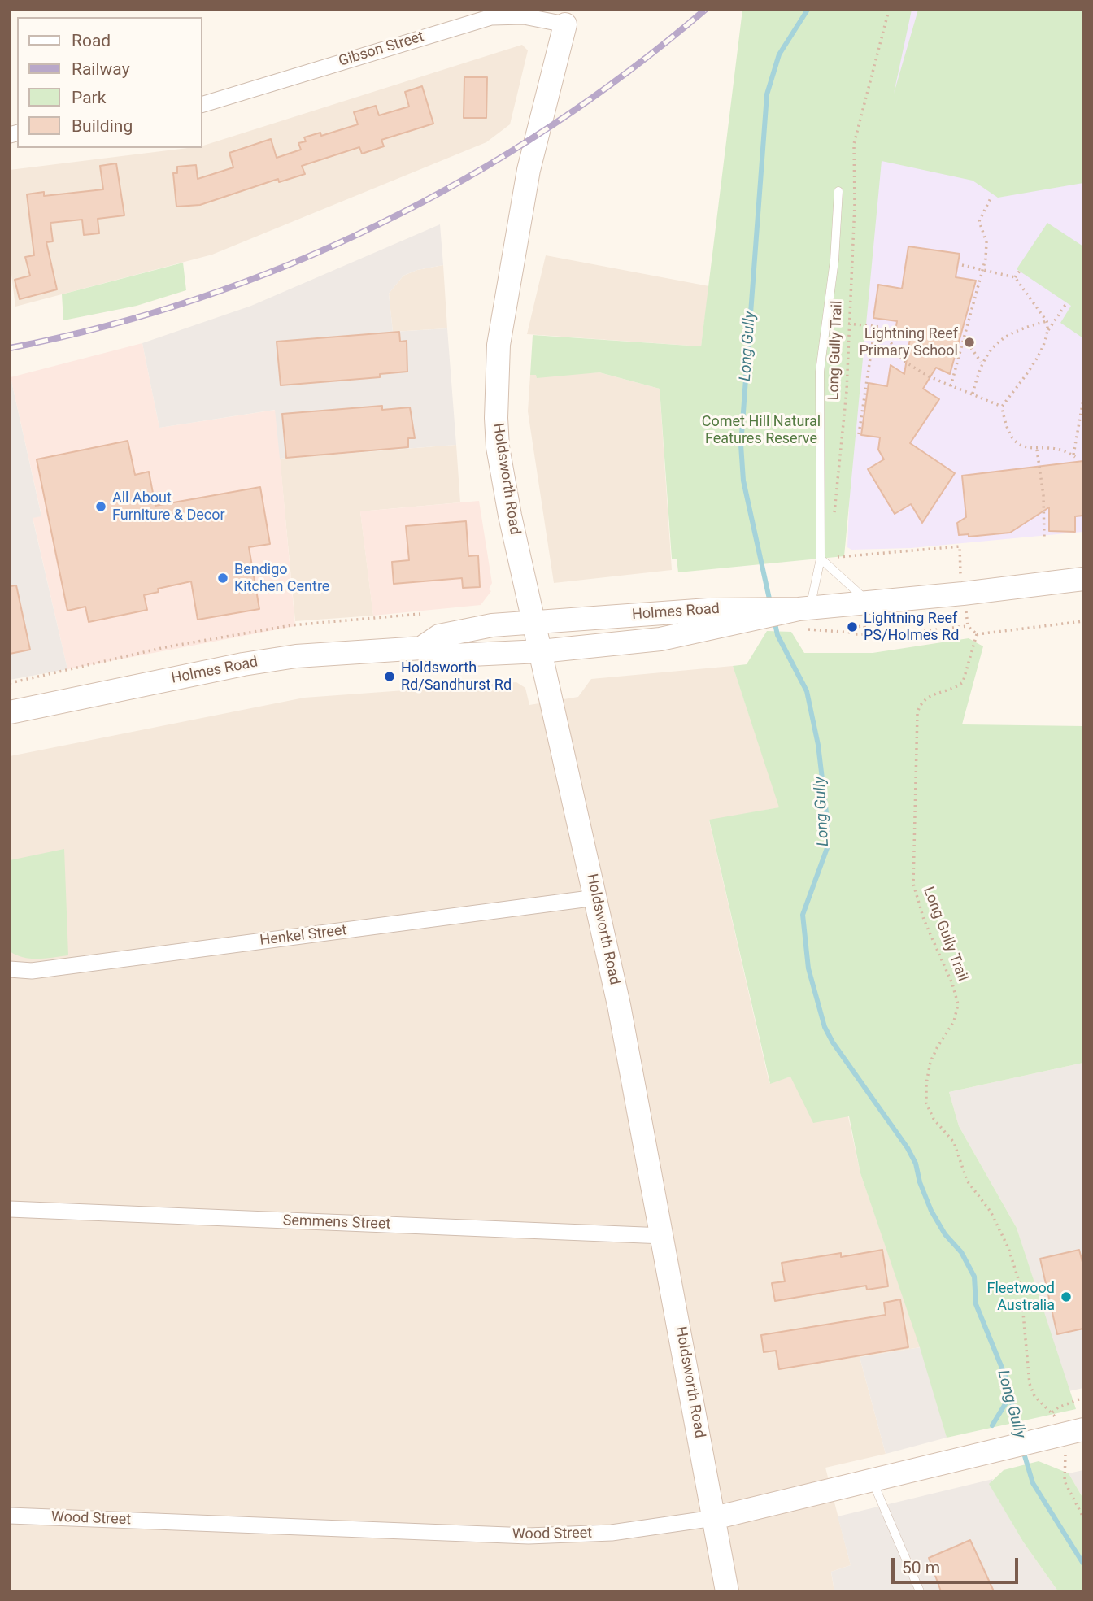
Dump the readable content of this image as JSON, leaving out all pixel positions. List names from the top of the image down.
{
  "streets": {
    "main road": ["Holdsworth Road", "Holmes Road", "Wood Street"],
    "street": ["Gibson Street", "Henkel Street", "Semmens Street"],
    "path": ["Long Gully Trail"]
  },
  "crossings": [
    ["Gibson Street", "Holdsworth Road"],
    ["Holdsworth Road", "Holmes Road"],
    ["Holdsworth Road", "Henkel Street"],
    ["Holdsworth Road", "Semmens Street"],
    ["Holdsworth Road", "Wood Street"]
  ],
  "water": ["Long Gully"],
  "parks": ["Comet Hill Natural Features Reserve"],
  "places": [
    "Lightning Reef Primary School",
    "All About Furniture & Decor",
    "Bendigo Kitchen Centre",
    "Lightning Reef PS/Holmes Rd",
    "Holdsworth Rd/Sandhurst Rd",
    "Fleetwood Australia"
  ],
  "legend": [
    "Road",
    "Railway",
    "Park",
    "Building"
  ],
  "scale_bar": "50 m"
}
